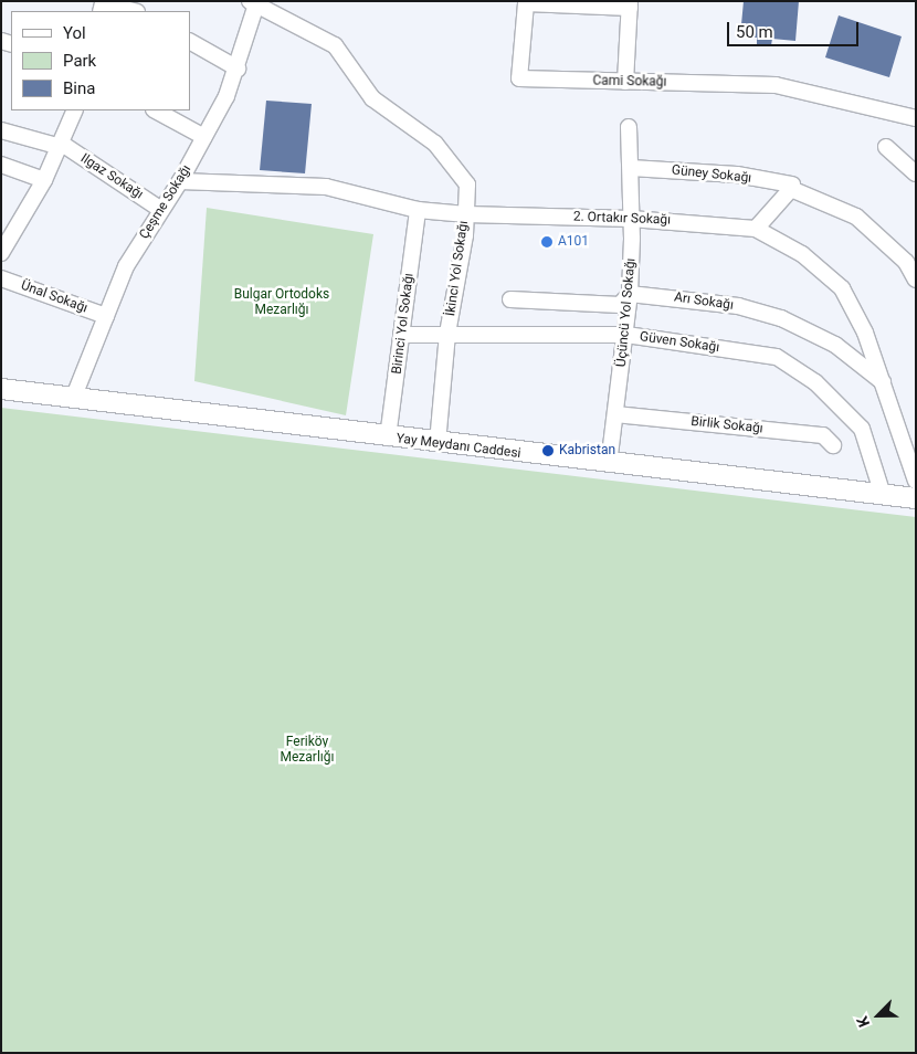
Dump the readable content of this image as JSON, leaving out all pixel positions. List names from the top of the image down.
{
  "streets": {
    "street": [
      "Cami Sokağı",
      "Güney Sokağı",
      "Ilgaz Sokağı",
      "Çeşme Sokağı",
      "2. Ortakır Sokağı",
      "İkinci Yol Sokağı",
      "Ünal Sokağı",
      "Arı Sokağı",
      "Üçüncü Yol Sokağı",
      "Birinci Yol Sokağı",
      "Güven Sokağı",
      "Birlik Sokağı",
      "Yay Meydanı Caddesi"
    ]
  },
  "crossings": [
    ["Güney Sokağı", "Üçüncü Yol Sokağı"],
    ["Ilgaz Sokağı", "Çeşme Sokağı"],
    ["Çeşme Sokağı", "2. Ortakır Sokağı"],
    ["Çeşme Sokağı", "İkinci Yol Sokağı"],
    ["Çeşme Sokağı", "Ünal Sokağı"],
    ["Çeşme Sokağı", "Yay Meydanı Caddesi"],
    ["2. Ortakır Sokağı", "İkinci Yol Sokağı"],
    ["2. Ortakır Sokağı", "Arı Sokağı"],
    ["2. Ortakır Sokağı", "Üçüncü Yol Sokağı"],
    ["2. Ortakır Sokağı", "Birinci Yol Sokağı"],
    ["İkinci Yol Sokağı", "Güven Sokağı"],
    ["İkinci Yol Sokağı", "Yay Meydanı Caddesi"],
    ["Arı Sokağı", "Üçüncü Yol Sokağı"],
    ["Üçüncü Yol Sokağı", "Güven Sokağı"],
    ["Üçüncü Yol Sokağı", "Birlik Sokağı"],
    ["Üçüncü Yol Sokağı", "Yay Meydanı Caddesi"],
    ["Birinci Yol Sokağı", "Güven Sokağı"],
    ["Birinci Yol Sokağı", "Yay Meydanı Caddesi"],
    ["Güven Sokağı", "Yay Meydanı Caddesi"]
  ],
  "parks": ["Bulgar Ortodoks Mezarlığı", "Feriköy Mezarlığı"],
  "places": ["A101", "Kabristan"],
  "legend": ["Yol", "Park", "Bina"],
  "scale_bar": "50 m",
  "north": "bottom left"
}
